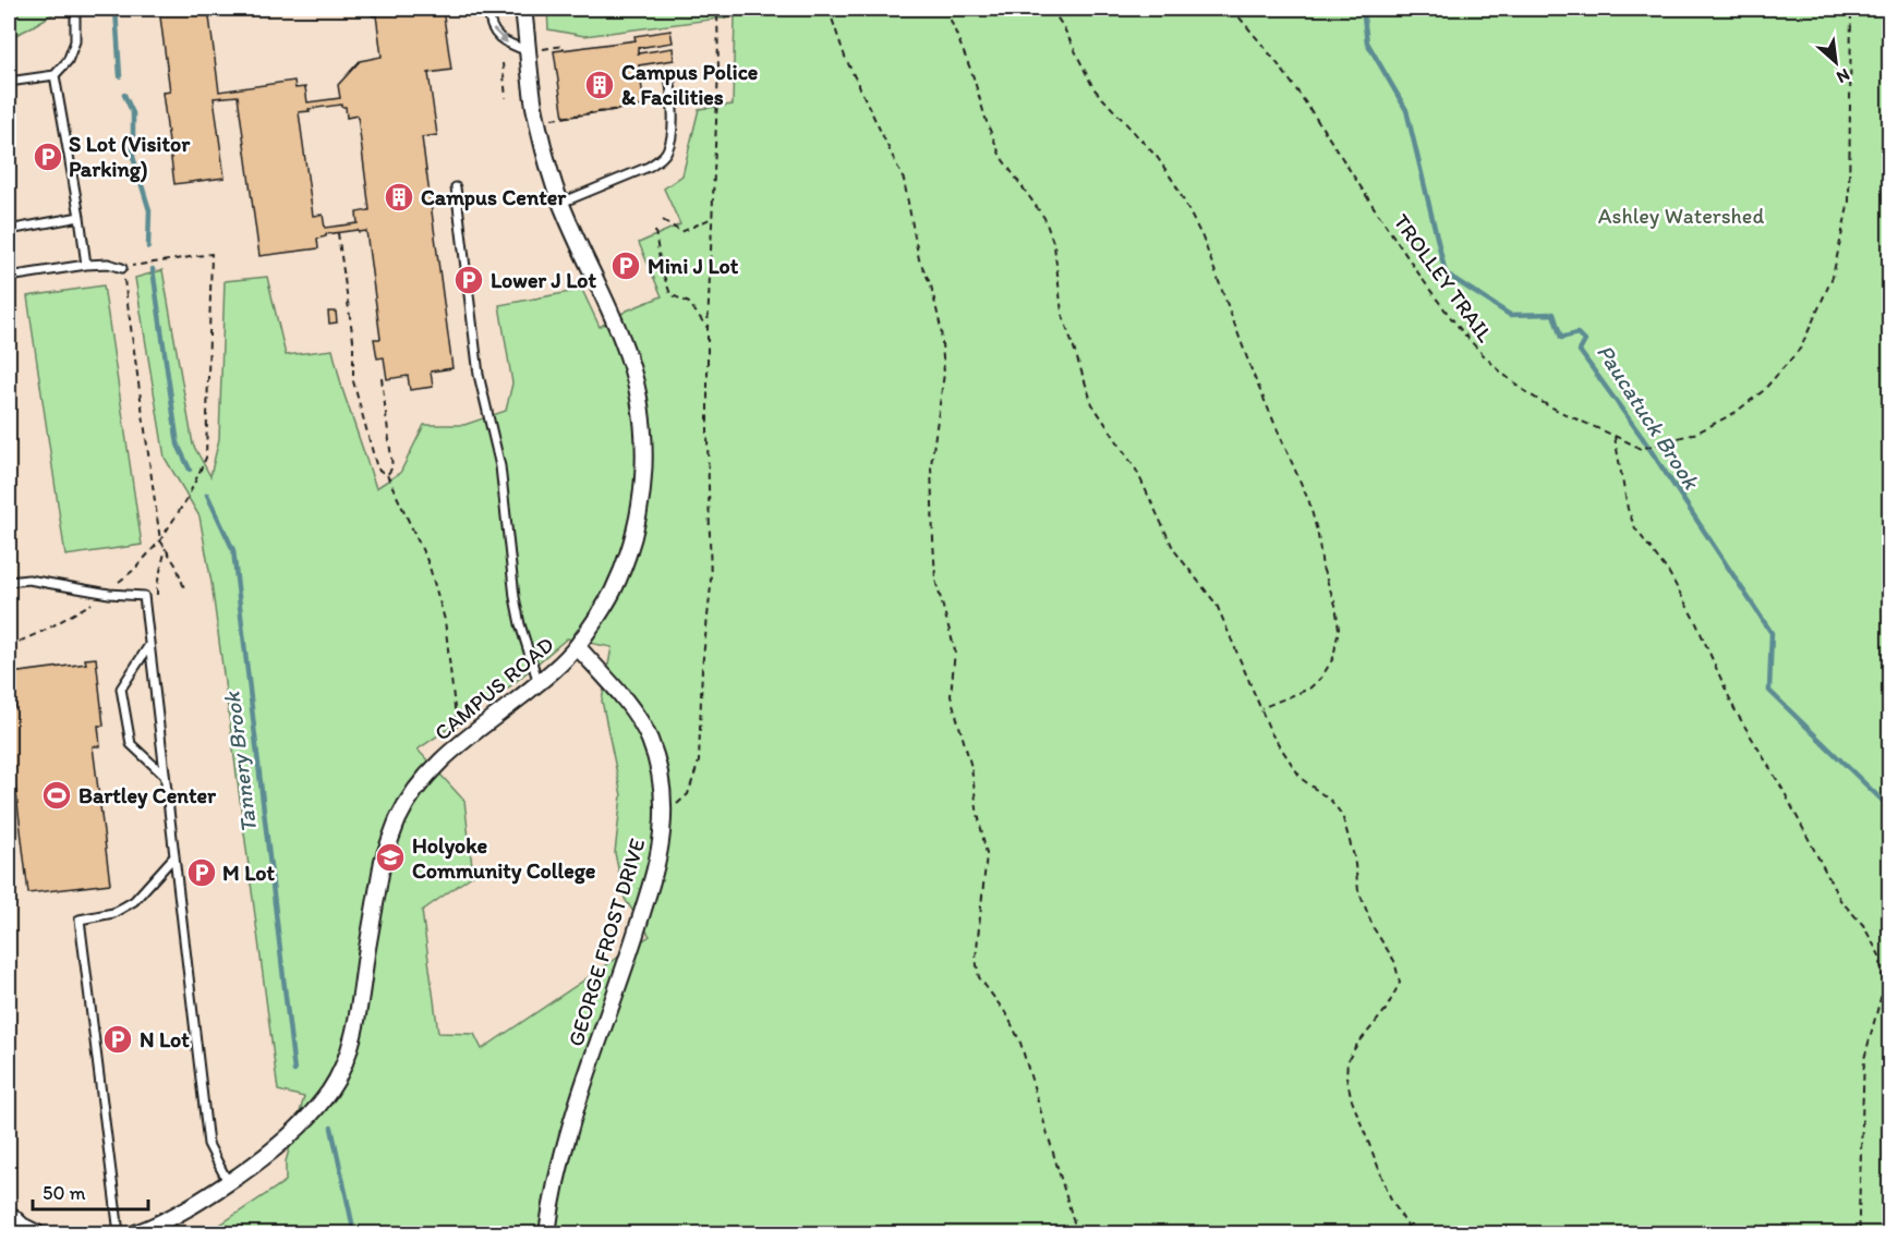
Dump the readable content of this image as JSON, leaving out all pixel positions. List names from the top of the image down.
{
  "streets": {
    "street": ["CAMPUS ROAD", "GEORGE FROST DRIVE"],
    "path": ["TROLLEY TRAIL"]
  },
  "crossings": [
    ["CAMPUS ROAD", "GEORGE FROST DRIVE"]
  ],
  "water": ["Paucatuck Brook", "Tannery Brook"],
  "parks": ["Ashley Watershed"],
  "places": {
    "building": ["Campus Police & Facilities", "Campus Center"],
    "parking": [
      "S Lot (Visitor Parking)",
      "Mini J Lot",
      "Lower J Lot",
      "M Lot",
      "N Lot"
    ],
    "sports": ["Bartley Center"],
    "school or university": ["Holyoke Community College"]
  },
  "scale_bar": "50 m",
  "north": "bottom right"
}
